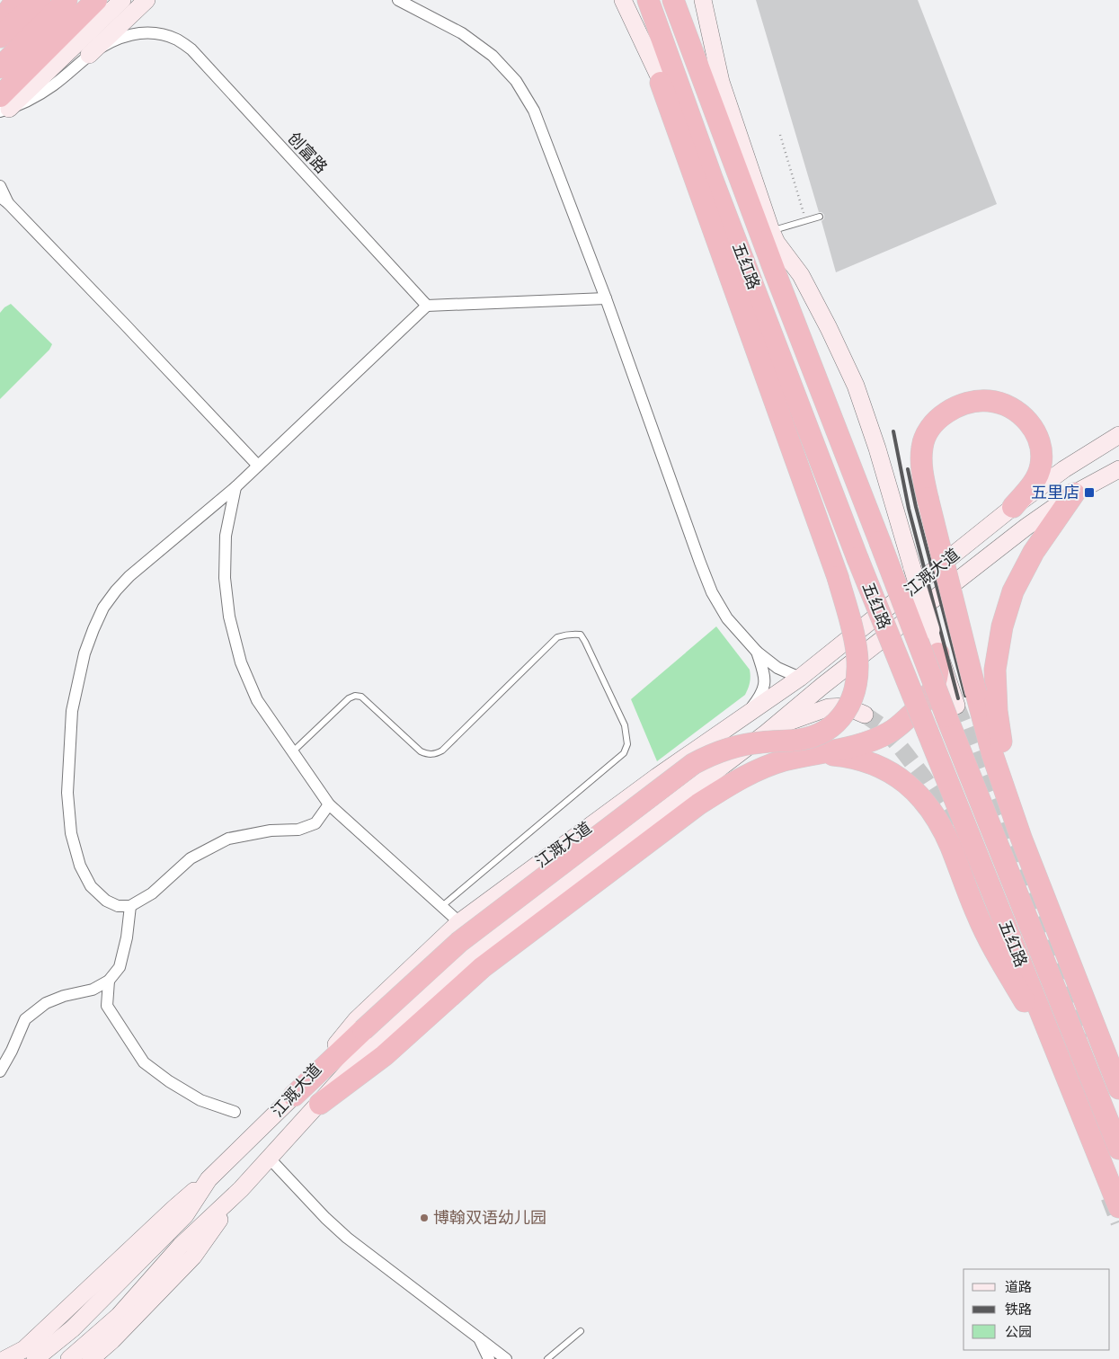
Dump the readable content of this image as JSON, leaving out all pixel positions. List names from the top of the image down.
{
  "streets": {
    "highway": ["五红路"],
    "main road": ["江溉大道"],
    "street": ["创富路"]
  },
  "places": {
    "transit": ["五里店"],
    "other": ["博翰双语幼儿园"]
  },
  "legend": ["道路", "铁路", "公园"]
}
